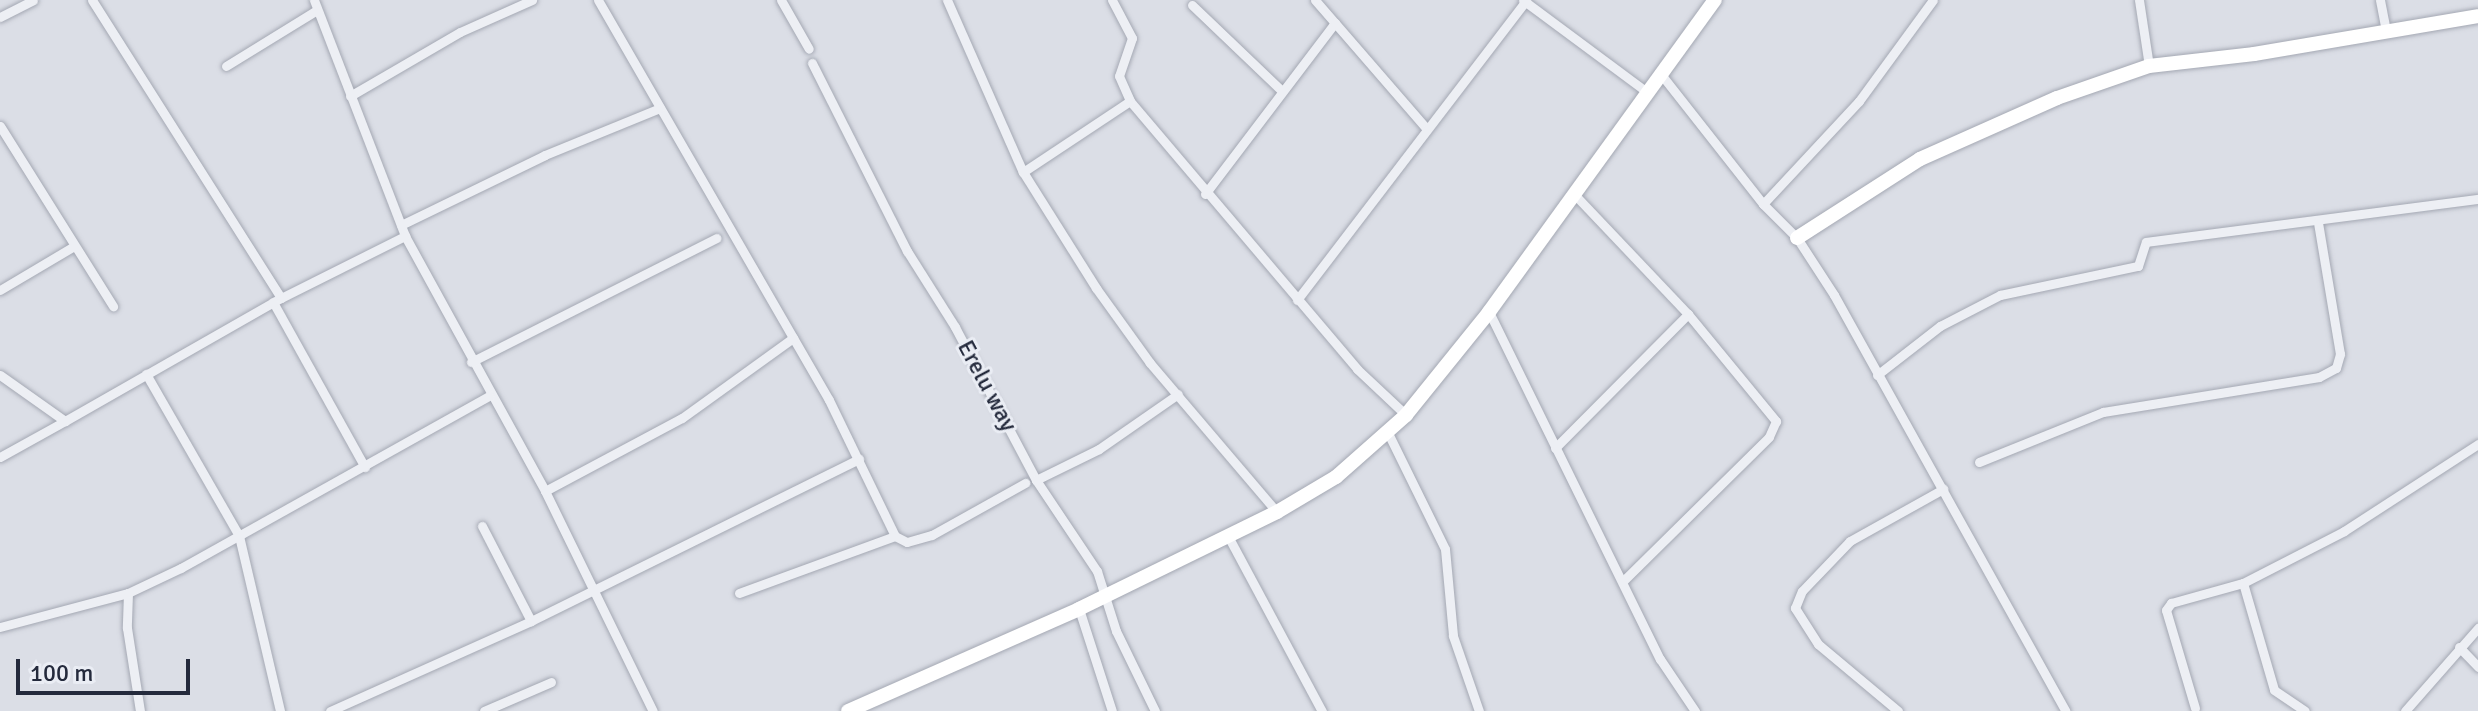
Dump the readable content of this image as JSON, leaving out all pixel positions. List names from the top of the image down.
{
  "streets": {
    "street": ["Erelu way"]
  },
  "scale_bar": "100 m"
}
